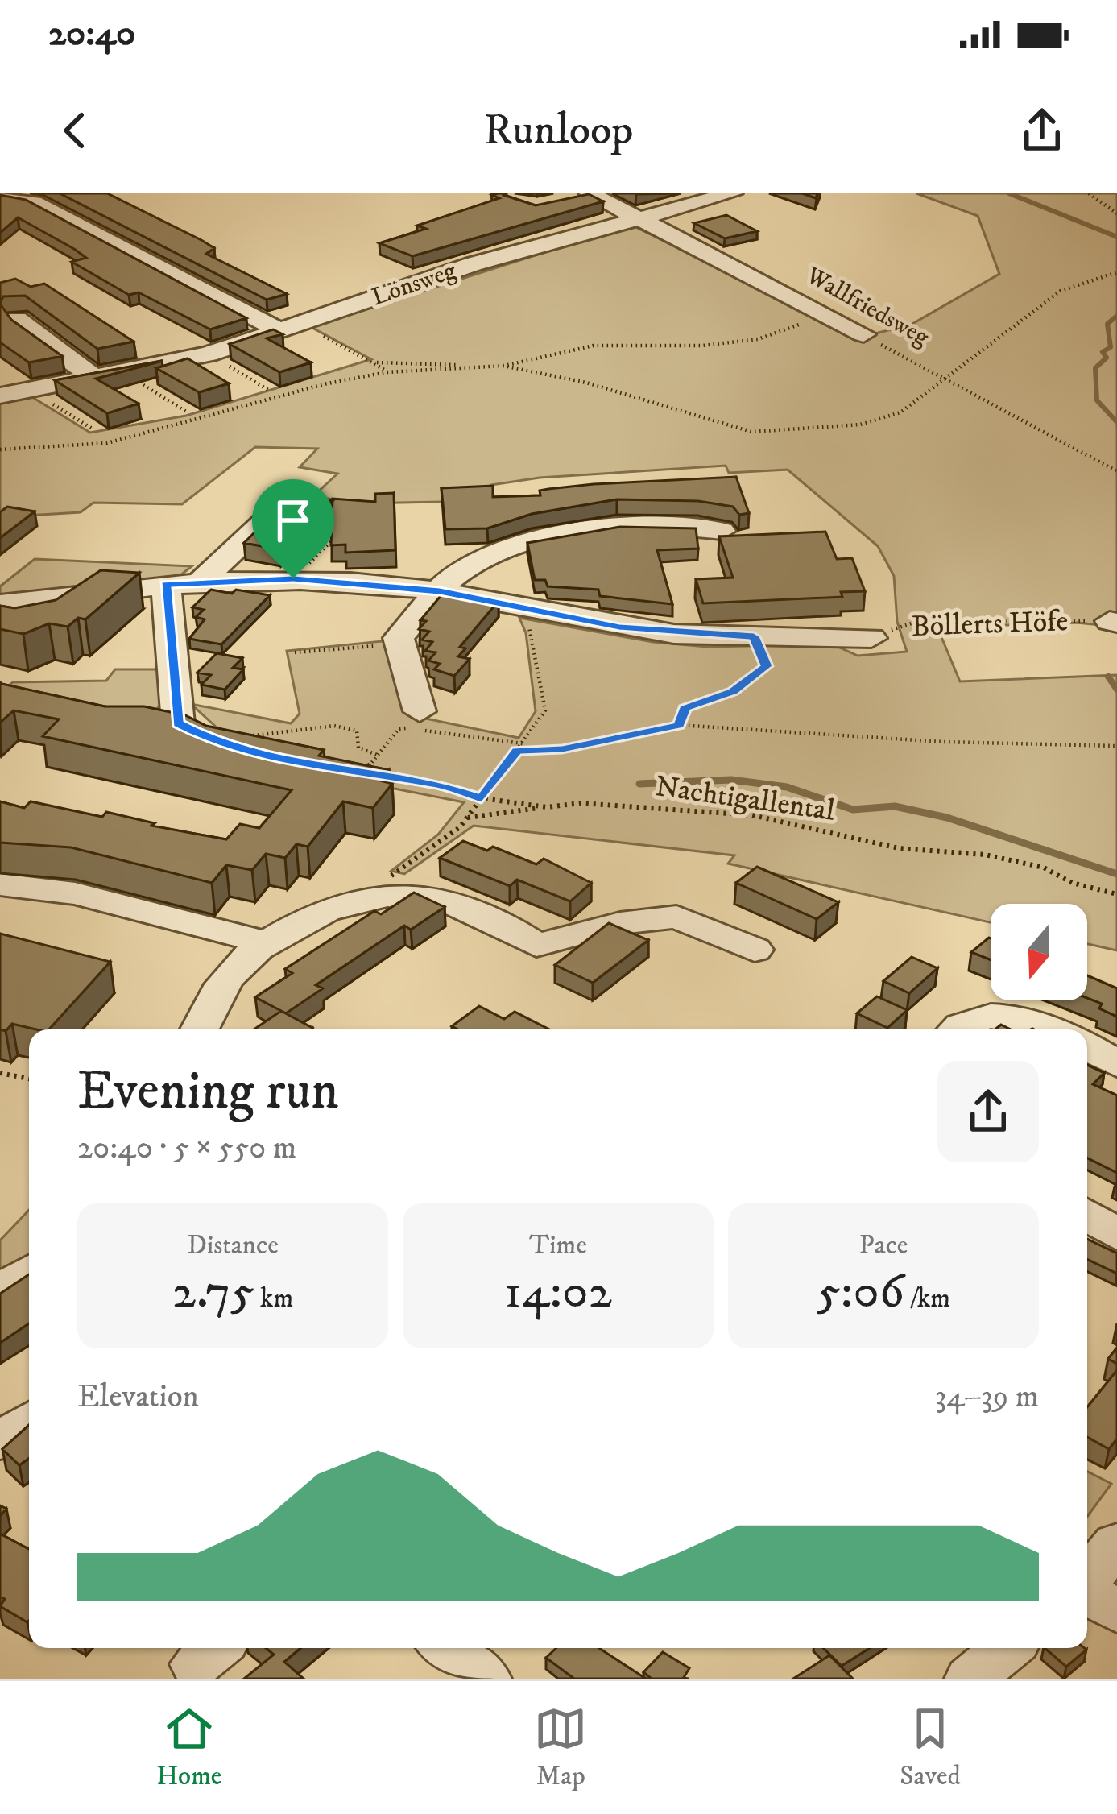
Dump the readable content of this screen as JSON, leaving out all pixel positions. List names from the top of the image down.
{
  "streets": {
    "street": ["Lönsweg", "Wallfriedsweg", "Böllerts Höfe"],
    "path": ["Nachtigallental"]
  },
  "crossings": [
    ["Lönsweg", "Wallfriedsweg"]
  ],
  "north": "bottom",
  "page": {
    "status": "20:40",
    "header": "Runloop",
    "heading": ["Evening run", "20:40 · 5 × 550 m"],
    "stats": [
      ["Distance", "2.75 km"],
      ["Time", "14:02"],
      ["Pace", "5:06 /km"]
    ],
    "chart": ["Elevation", "34–39 m"],
    "tabs": ["Home", "Map", "Saved"]
  }
}
